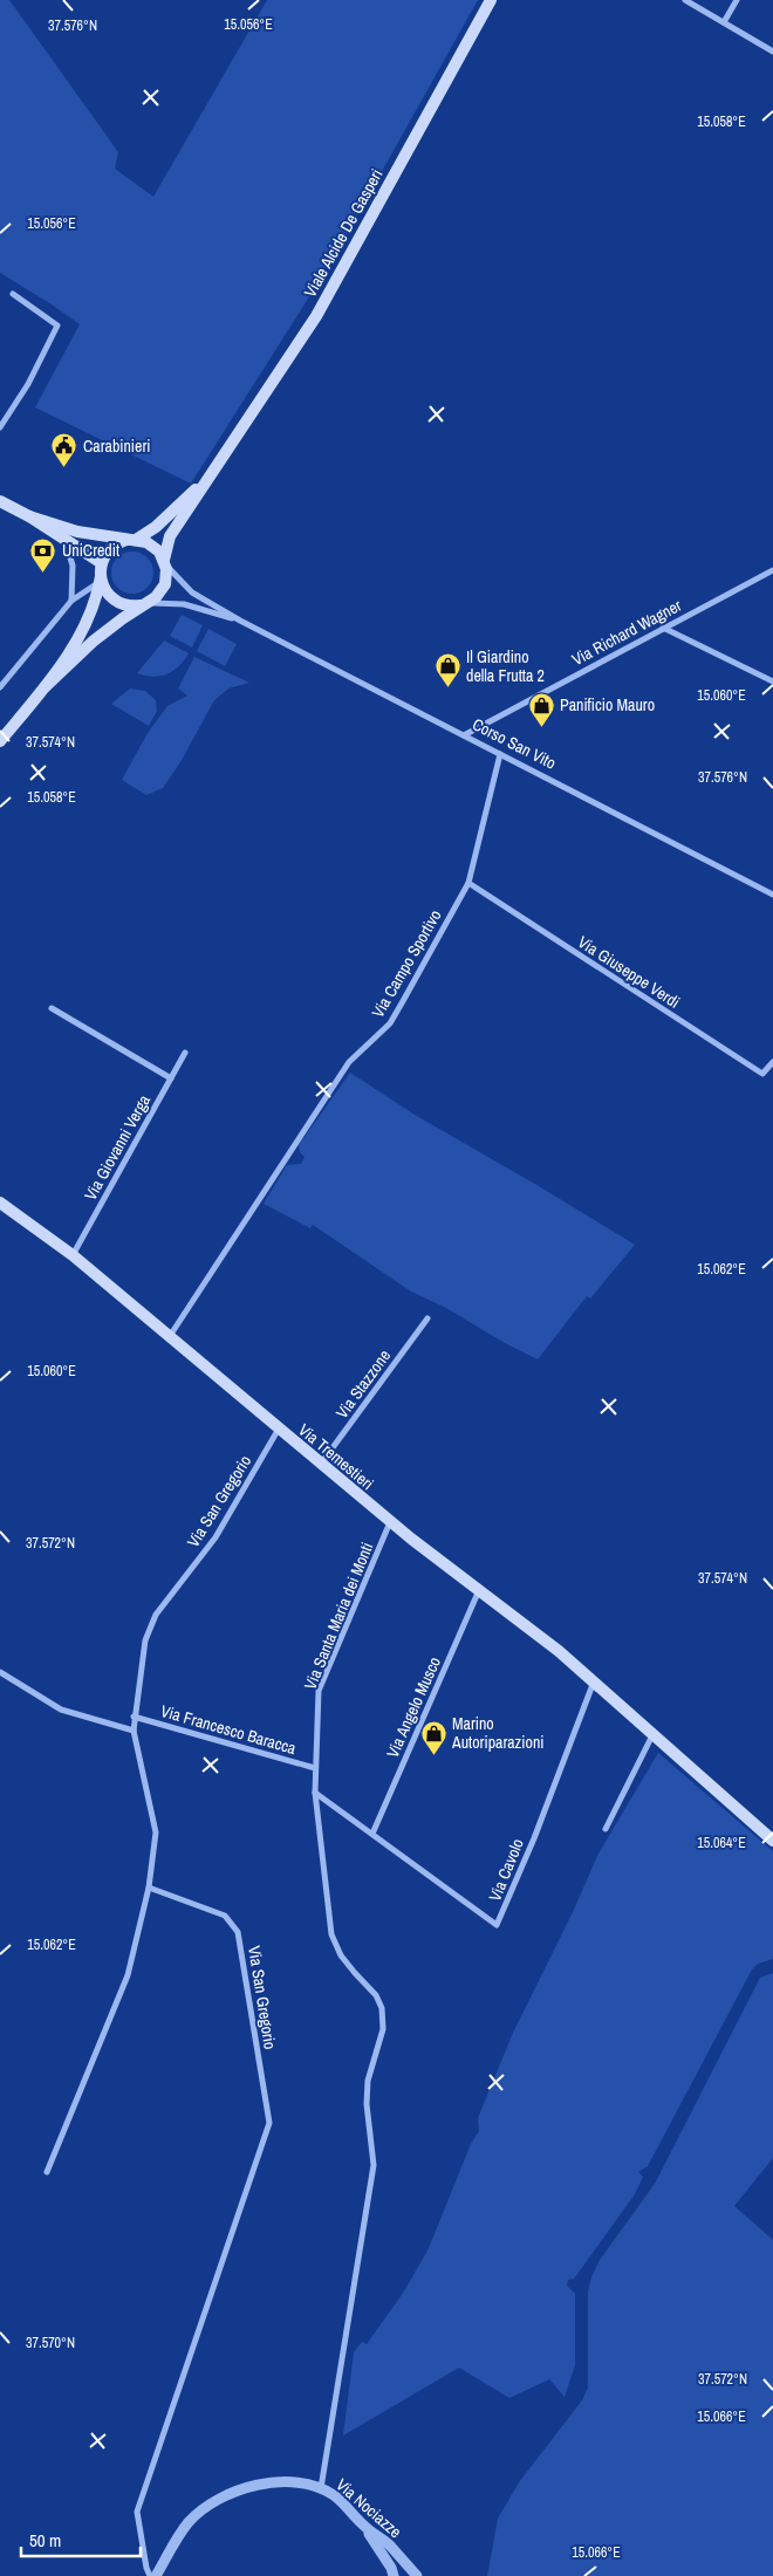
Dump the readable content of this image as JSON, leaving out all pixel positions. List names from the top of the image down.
{
  "streets": {
    "main road": ["Viale Alcide De Gasperi", "Via Tremestieri"],
    "street": [
      "Via Richard Wagner",
      "Corso San Vito",
      "Via Campo Sportivo",
      "Via Giuseppe Verdi",
      "Via Giovanni Verga",
      "Via Stazzone",
      "Via San Gregorio",
      "Via Santa Maria dei Monti",
      "Via Angelo Musco",
      "Via Francesco Baracca",
      "Via Cavolo",
      "Via Nociazze"
    ]
  },
  "crossings": [
    ["Via Richard Wagner", "Corso San Vito"],
    ["Corso San Vito", "Via Campo Sportivo"],
    ["Via Campo Sportivo", "Via Giuseppe Verdi"],
    ["Via Campo Sportivo", "Via Tremestieri"],
    ["Via Giovanni Verga", "Via Tremestieri"],
    ["Via Stazzone", "Via Tremestieri"],
    ["Via Tremestieri", "Via San Gregorio"],
    ["Via Tremestieri", "Via Santa Maria dei Monti"],
    ["Via Tremestieri", "Via Angelo Musco"],
    ["Via Tremestieri", "Via Cavolo"],
    ["Via San Gregorio", "Via Francesco Baracca"],
    ["Via Santa Maria dei Monti", "Via Francesco Baracca"],
    ["Via Santa Maria dei Monti", "Via Cavolo"],
    ["Via Santa Maria dei Monti", "Via Nociazze"],
    ["Via Angelo Musco", "Via Cavolo"]
  ],
  "places": {
    "public building": ["Carabinieri"],
    "bank": ["UniCredit"],
    "shop": ["Il Giardino della Frutta 2", "Panificio Mauro", "Marino Autoriparazioni"]
  },
  "scale_bar": "50 m",
  "coordinates": [
    "15.056°E",
    "37.576°N",
    "15.058°E",
    "15.060°E",
    "37.574°N",
    "15.062°E",
    "37.572°N",
    "15.064°E",
    "37.570°N",
    "15.066°E"
  ]
}
